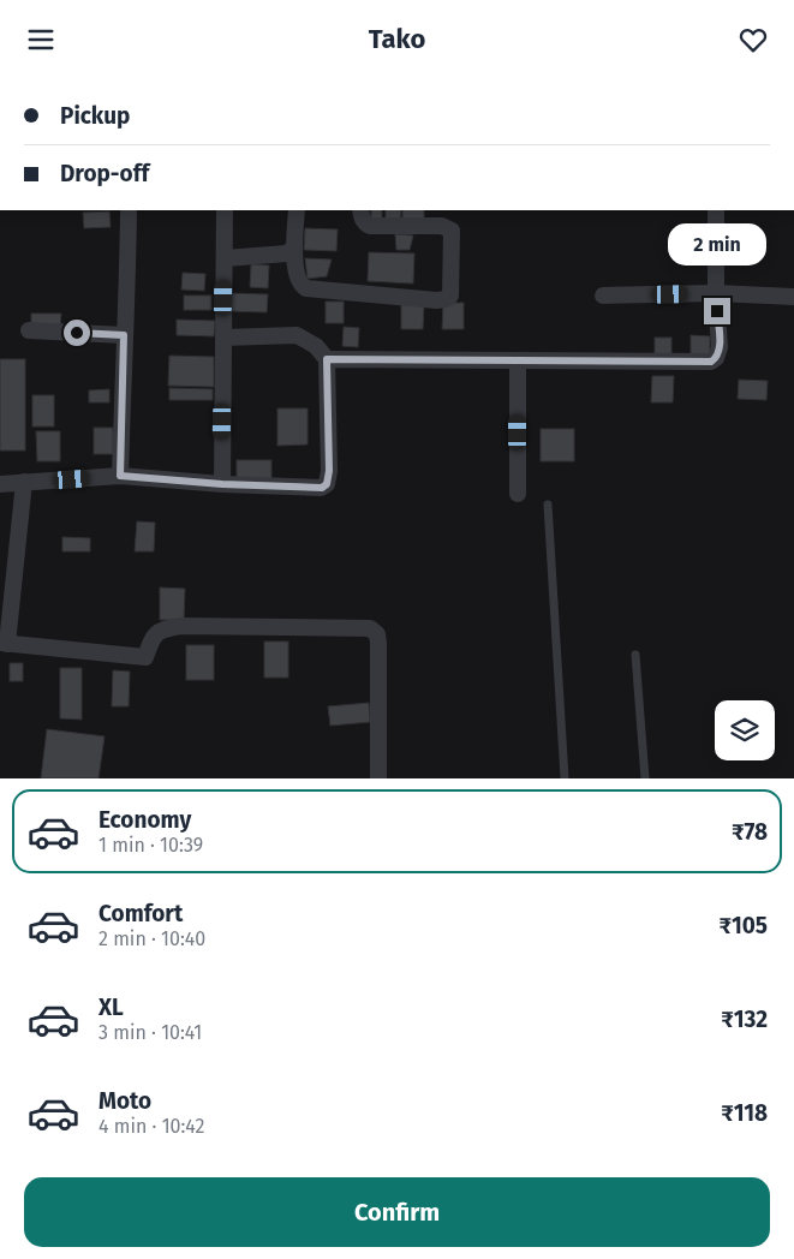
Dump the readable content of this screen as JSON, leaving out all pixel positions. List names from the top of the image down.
{
  "page": {
    "header": "Tako",
    "banner": ["Pickup", "Drop-off"],
    "bubble": "2 min",
    "list": [
      {
        "name": "Economy",
        "note": "1 min · 10:39",
        "value": "₹78"
      },
      {
        "name": "Comfort",
        "note": "2 min · 10:40",
        "value": "₹105"
      },
      {
        "name": "XL",
        "note": "3 min · 10:41",
        "value": "₹132"
      },
      {
        "name": "Moto",
        "note": "4 min · 10:42",
        "value": "₹118"
      }
    ],
    "buttons": "Confirm"
  }
}
